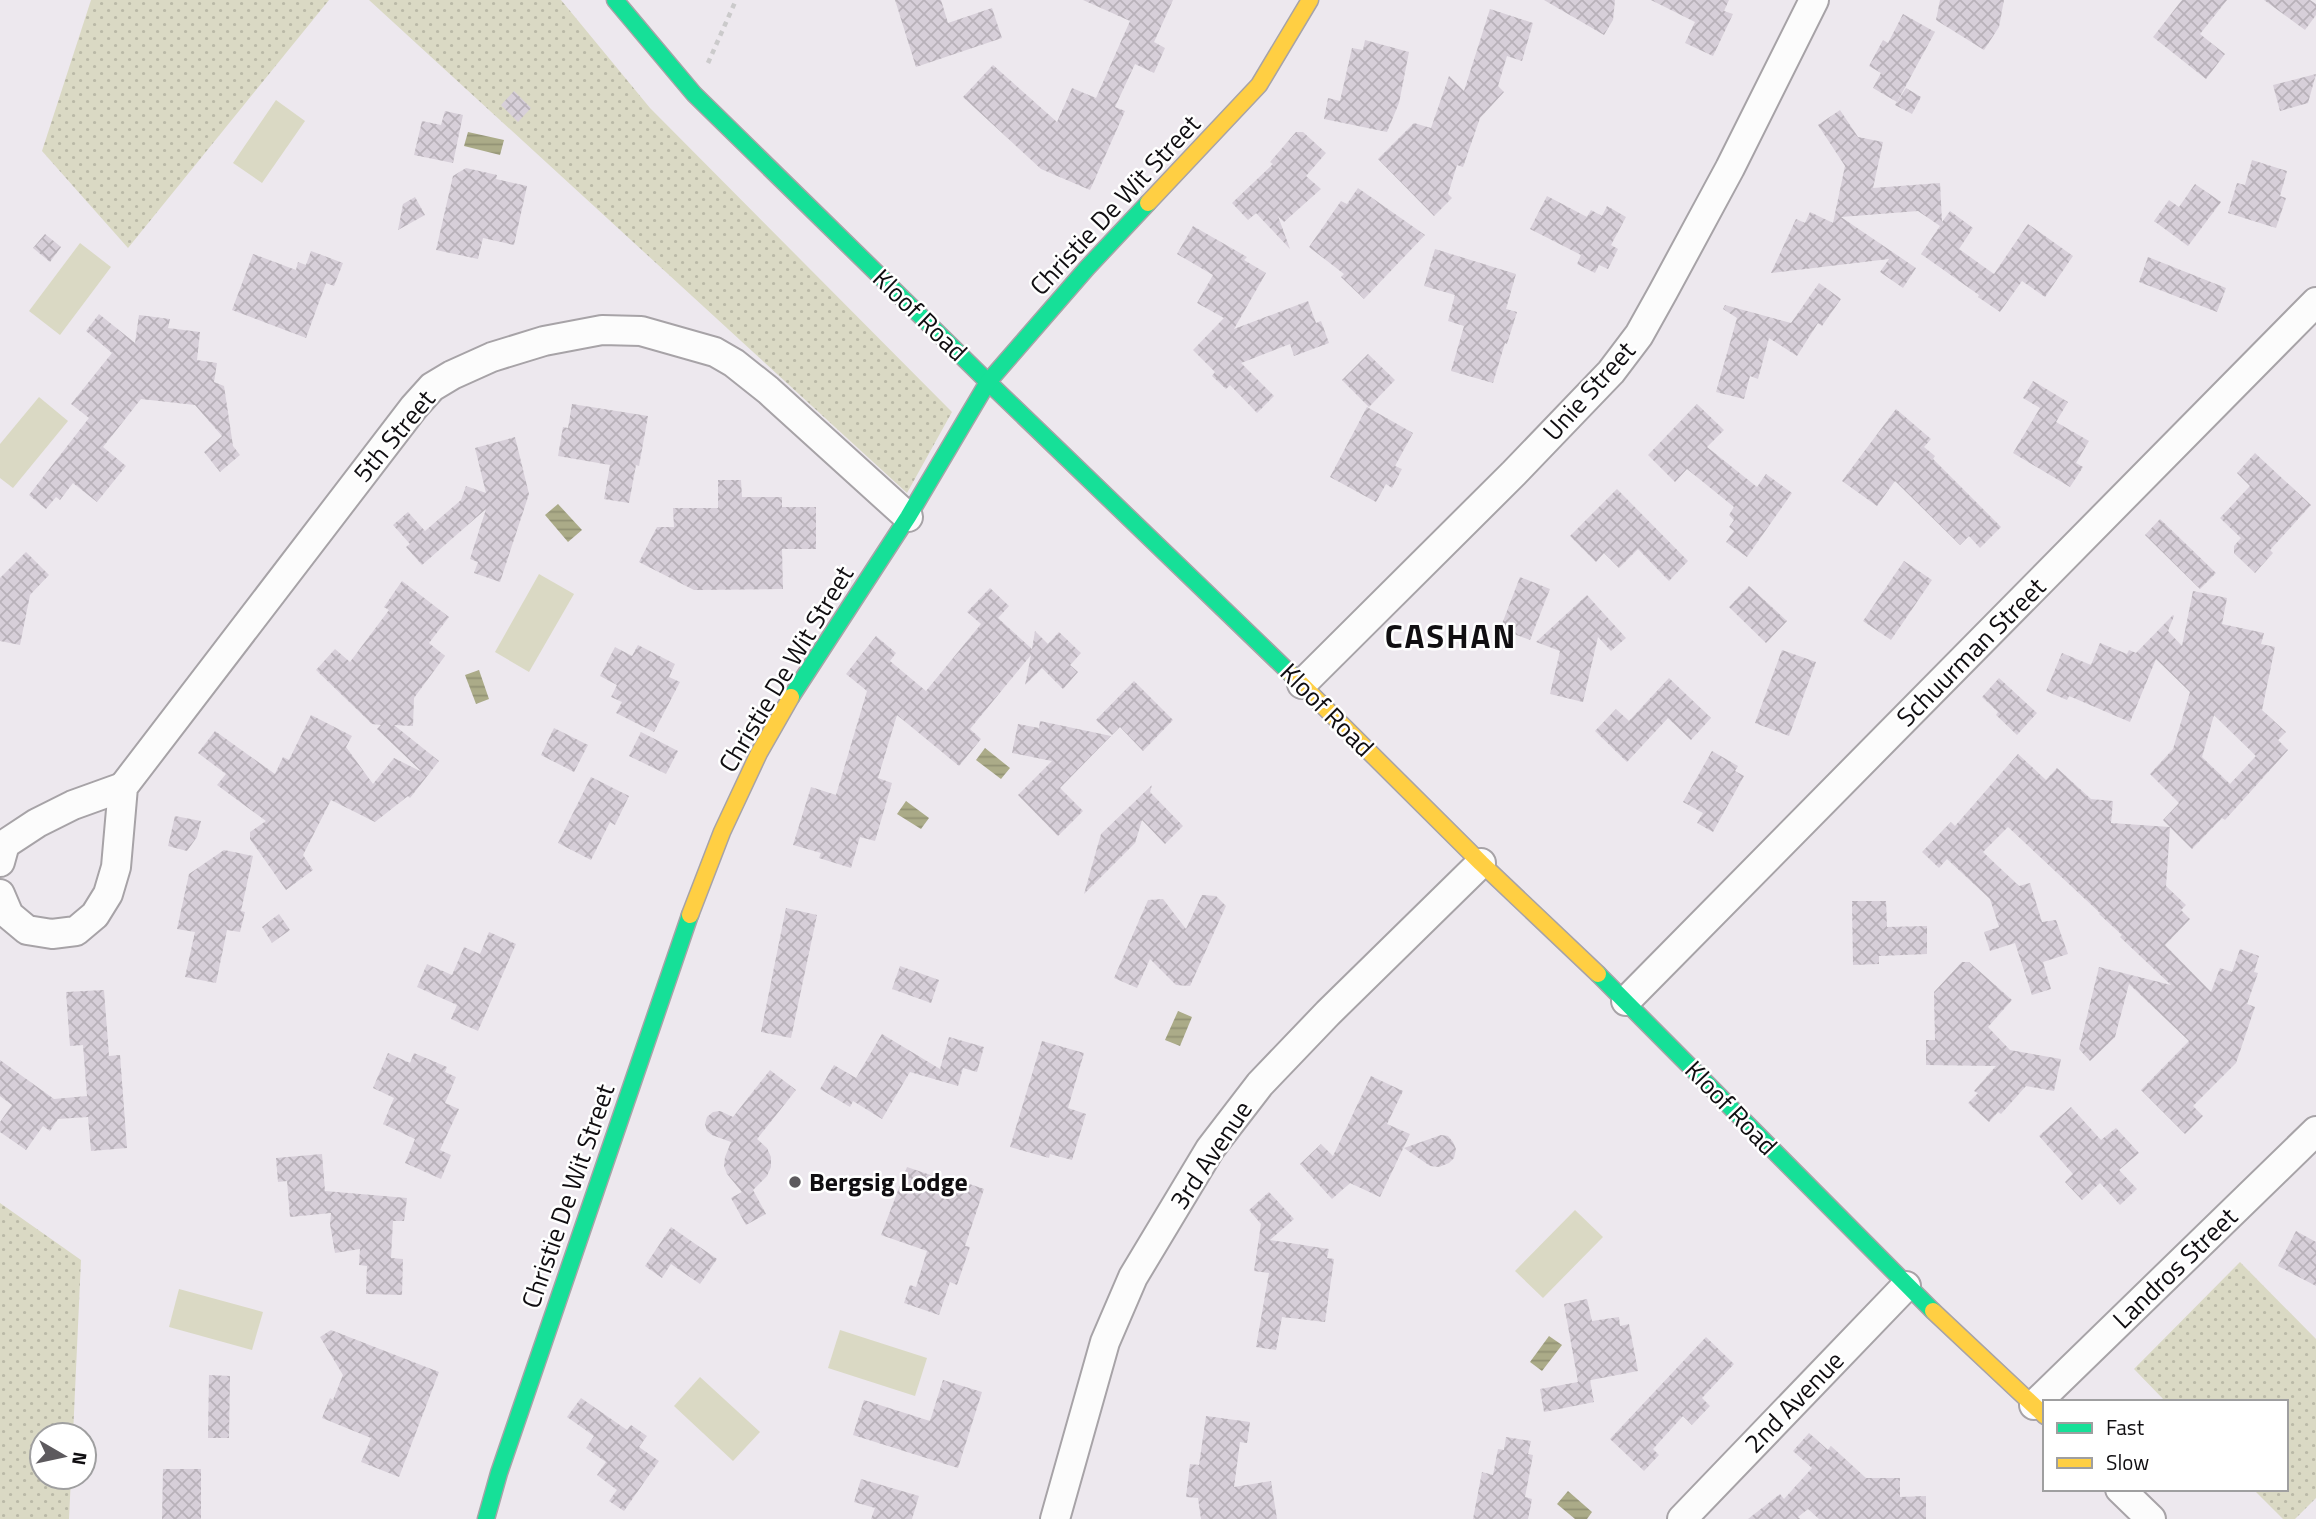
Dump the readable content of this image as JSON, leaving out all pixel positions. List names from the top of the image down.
{
  "streets": {
    "street": [
      "Christie De Wit Street",
      "Kloof Road",
      "Unie Street",
      "5th Street",
      "Schuurman Street",
      "3rd Avenue",
      "Landros Street",
      "2nd Avenue"
    ]
  },
  "crossings": [
    ["Christie De Wit Street", "Kloof Road"],
    ["Christie De Wit Street", "5th Street"],
    ["Kloof Road", "Unie Street"],
    ["Kloof Road", "Schuurman Street"],
    ["Kloof Road", "3rd Avenue"],
    ["Kloof Road", "2nd Avenue"]
  ],
  "districts": ["CASHAN"],
  "places": ["Bergsig Lodge"],
  "legend": ["Fast", "Slow"],
  "north": "right"
}
